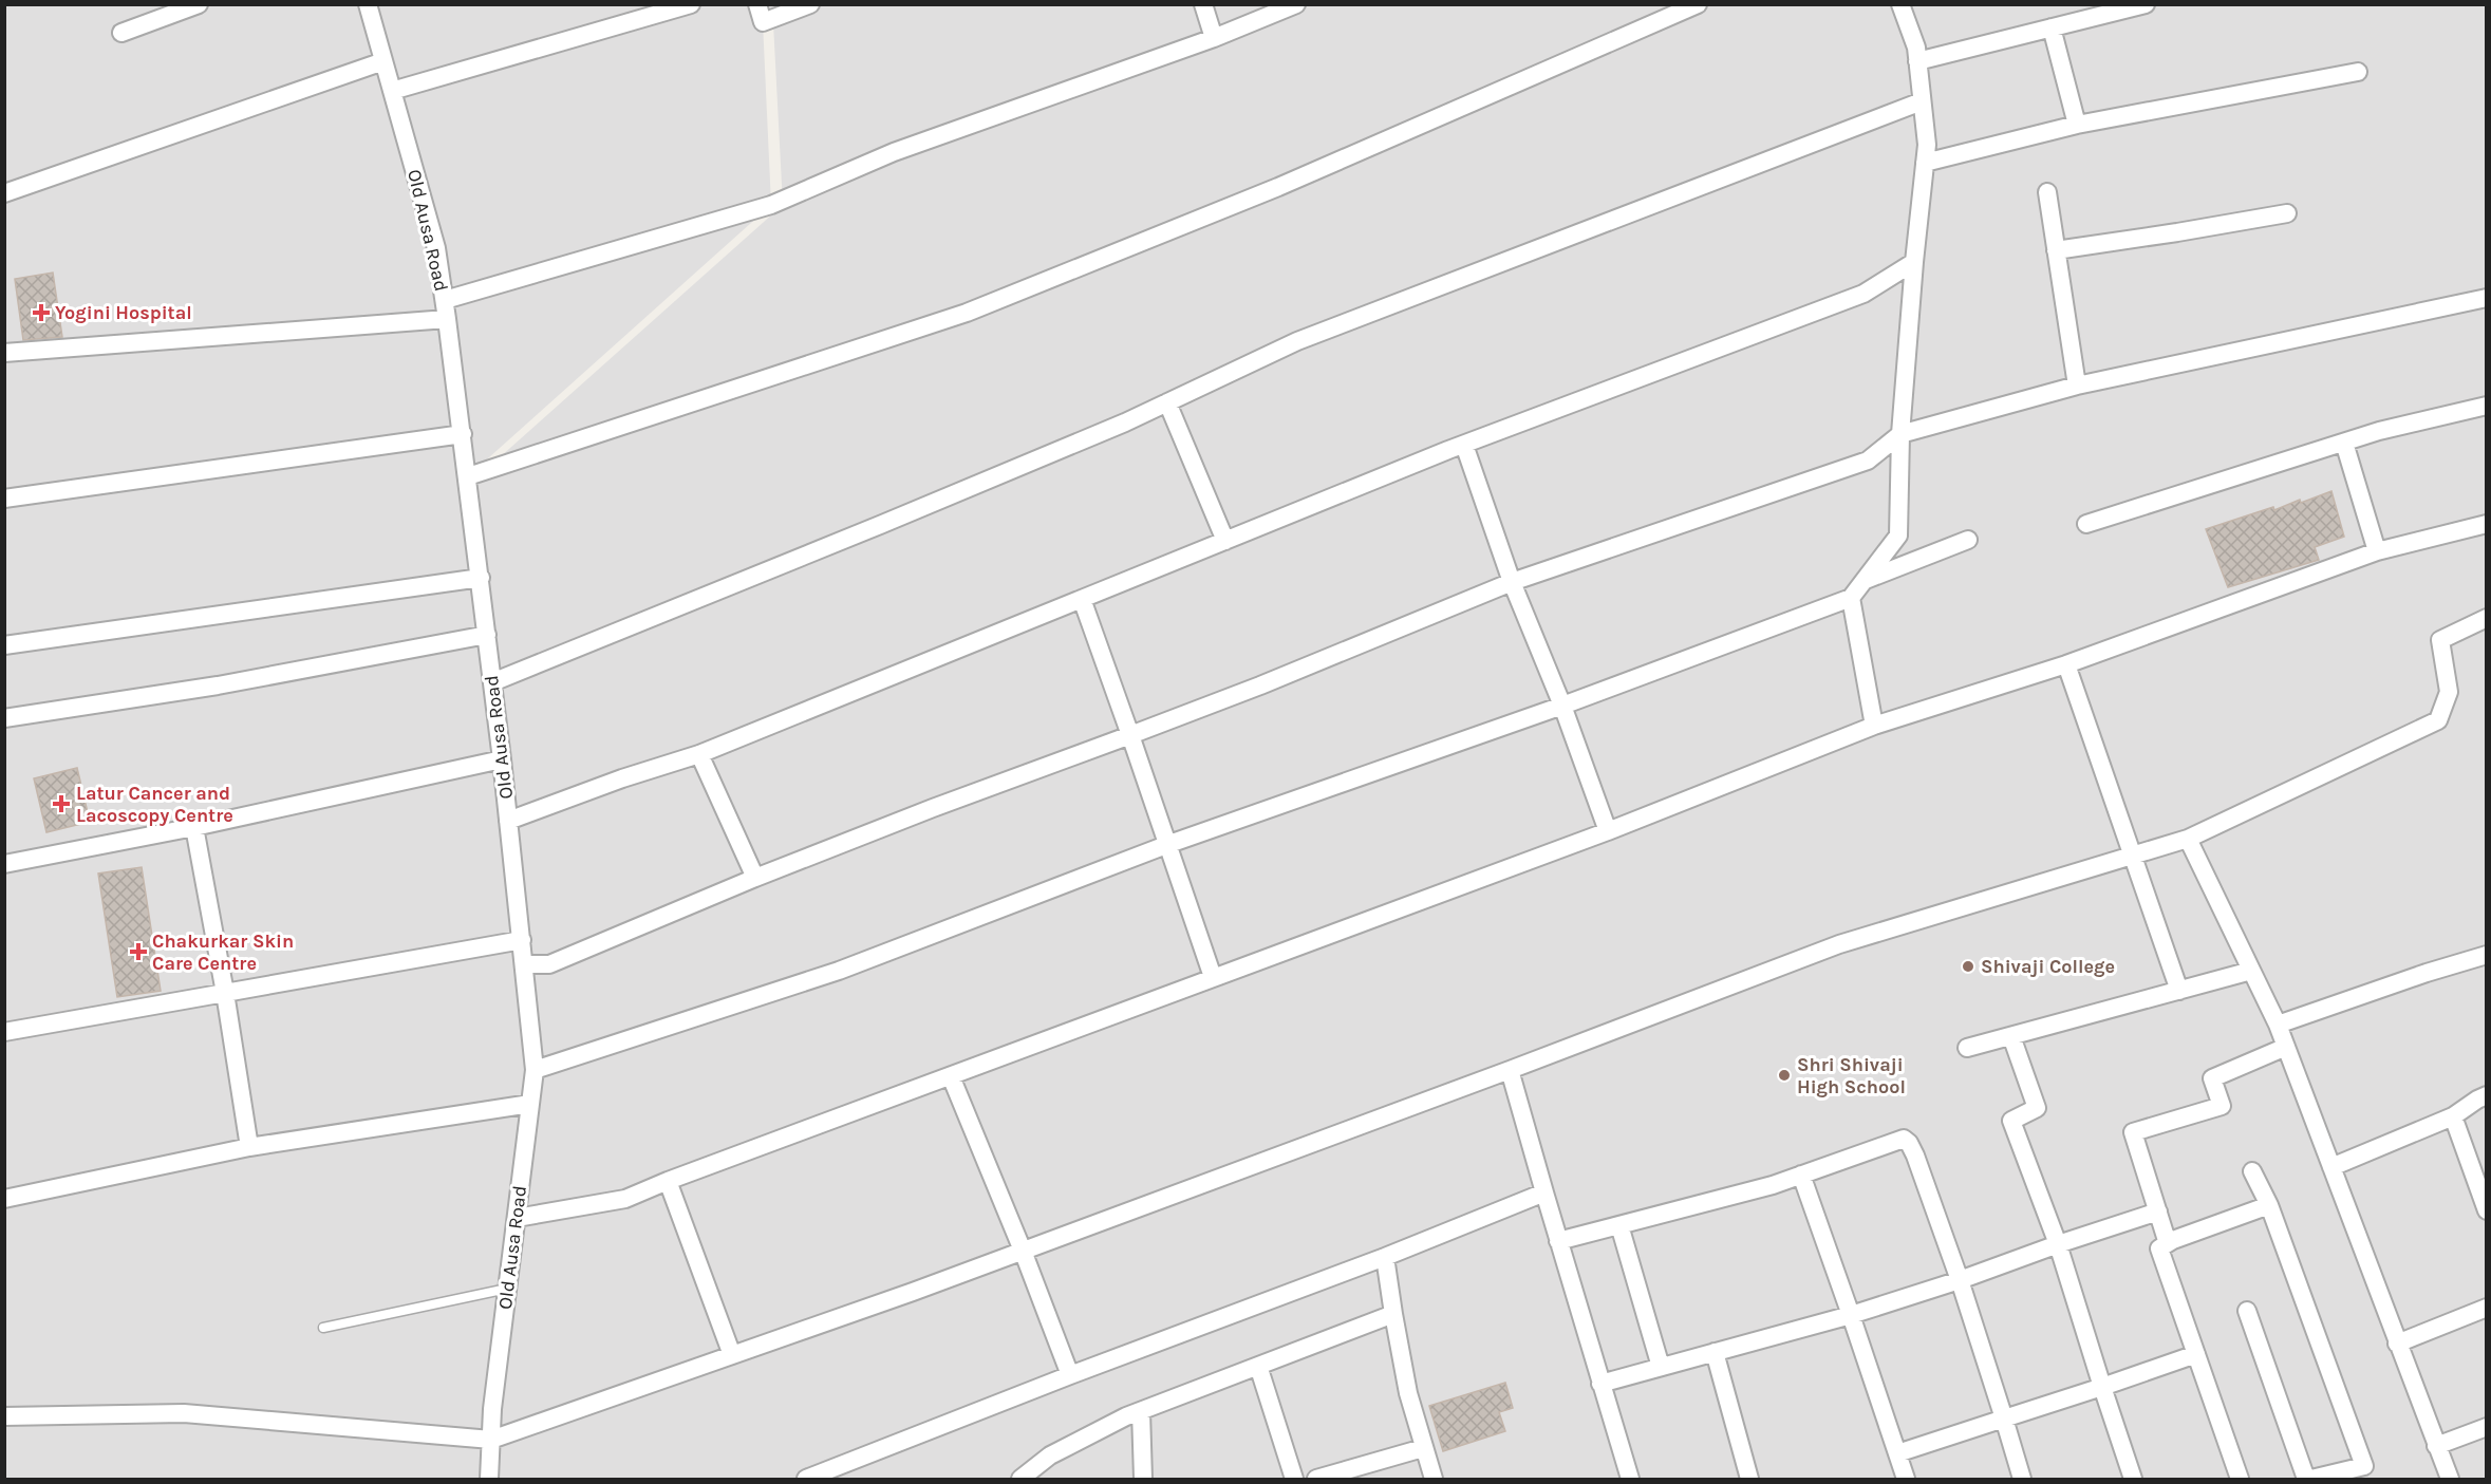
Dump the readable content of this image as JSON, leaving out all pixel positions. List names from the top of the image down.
{
  "streets": {
    "street": ["Old Ausa Road"]
  },
  "places": {
    "health": ["Yogini Hospital", "Latur Cancer and Lacoscopy Centre", "Chakurkar Skin Care Centre"],
    "other": ["Shivaji College", "Shri Shivaji High School"]
  }
}
